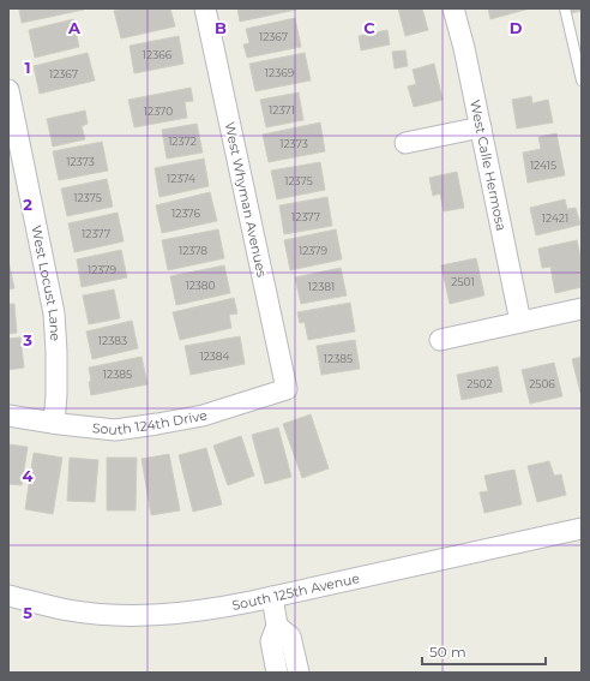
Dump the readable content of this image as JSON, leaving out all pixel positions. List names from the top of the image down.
{
  "streets": {
    "street": [
      "West Calle Hermosa",
      "West Whyman Avenues",
      "West Locust Lane",
      "South 124th Drive",
      "South 125th Avenue"
    ]
  },
  "crossings": [
    ["West Whyman Avenues", "South 124th Drive"],
    ["West Locust Lane", "South 124th Drive"]
  ],
  "house_numbers": [
    "12367",
    "12366",
    "12369",
    "12367",
    "12371",
    "12370",
    "12372",
    "12373",
    "12373",
    "12415",
    "12374",
    "12375",
    "12375",
    "12376",
    "12377",
    "12421",
    "12377",
    "12378",
    "12379",
    "12379",
    "2501",
    "12380",
    "12381",
    "12383",
    "12384",
    "12385",
    "12385",
    "2502",
    "2506"
  ],
  "scale_bar": "50 m",
  "grid": {
    "columns": [
      "A",
      "B",
      "C",
      "D"
    ],
    "rows": [
      "1",
      "2",
      "3",
      "4",
      "5"
    ]
  }
}
